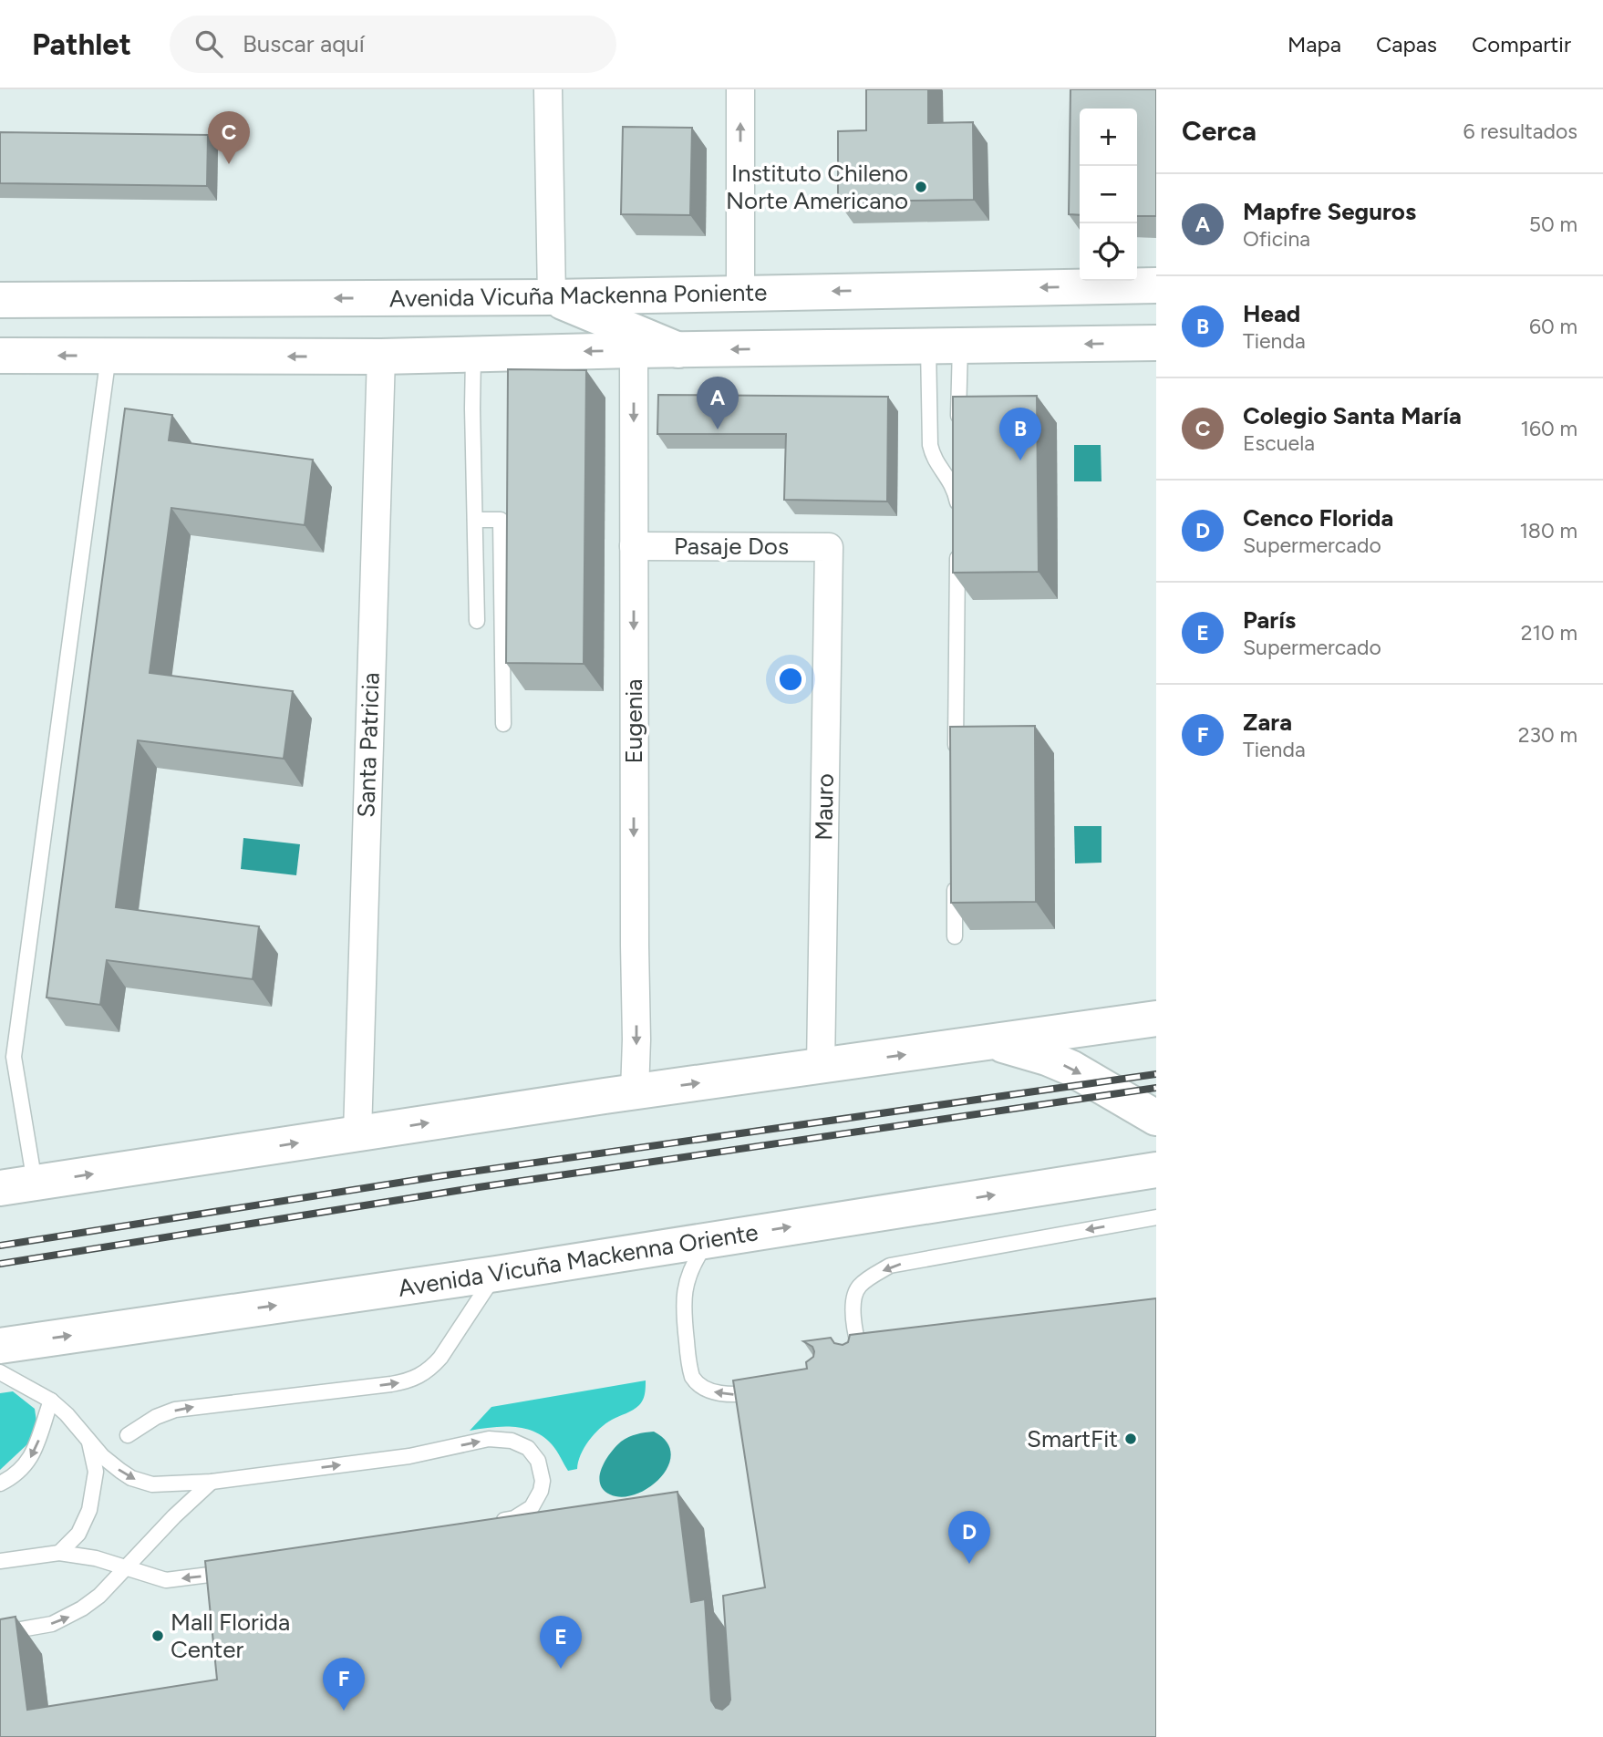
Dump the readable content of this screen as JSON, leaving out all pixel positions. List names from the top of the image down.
{
  "streets": {
    "main road": ["Avenida Vicuña Mackenna Poniente", "Avenida Vicuña Mackenna Oriente"],
    "street": [
      "Pasaje Dos",
      "Eugenia",
      "Santa Patricia",
      "Mauro"
    ]
  },
  "crossings": [
    ["Pasaje Dos", "Eugenia"],
    ["Pasaje Dos", "Mauro"]
  ],
  "one_way": ["Eugenia"],
  "places": ["Instituto Chileno Norte Americano", "SmartFit", "Mall Florida Center"],
  "page": {
    "header": "Pathlet",
    "search": "Buscar aquí",
    "nav": ["Mapa", "Capas", "Compartir"],
    "heading": ["Cerca", "6 resultados"],
    "map_buttons": ["+", "−"],
    "pins": [
      "C",
      "A",
      "B",
      "D",
      "E",
      "F"
    ],
    "list": [
      {
        "mark": "A",
        "name": "Mapfre Seguros",
        "note": "Oficina",
        "value": "50 m"
      },
      {
        "mark": "B",
        "name": "Head",
        "note": "Tienda",
        "value": "60 m"
      },
      {
        "mark": "C",
        "name": "Colegio Santa María",
        "note": "Escuela",
        "value": "160 m"
      },
      {
        "mark": "D",
        "name": "Cenco Florida",
        "note": "Supermercado",
        "value": "180 m"
      },
      {
        "mark": "E",
        "name": "París",
        "note": "Supermercado",
        "value": "210 m"
      },
      {
        "mark": "F",
        "name": "Zara",
        "note": "Tienda",
        "value": "230 m"
      }
    ]
  }
}
